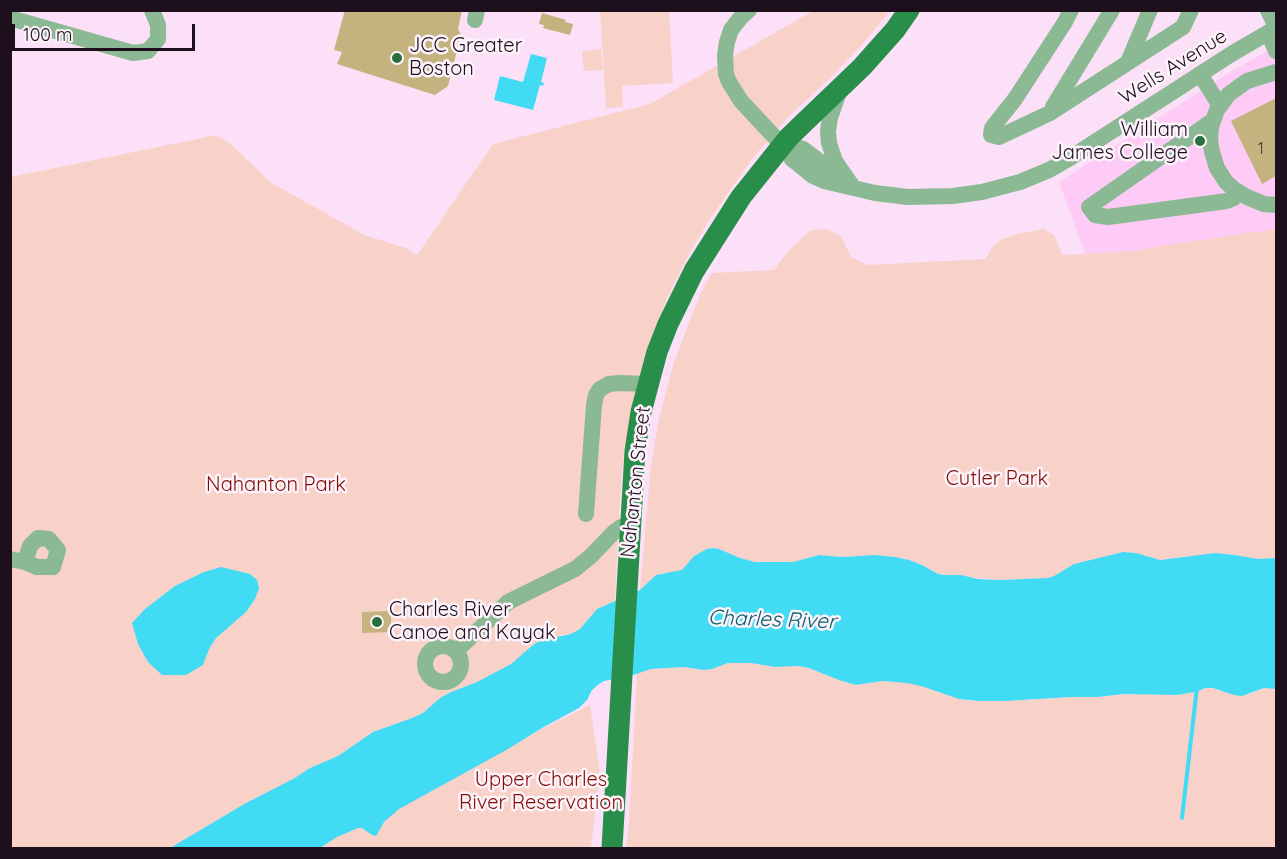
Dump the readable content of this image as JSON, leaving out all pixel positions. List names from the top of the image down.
{
  "streets": {
    "main road": ["Nahanton Street"],
    "street": ["Wells Avenue"]
  },
  "crossings": [
    ["Wells Avenue", "Nahanton Street"]
  ],
  "water": ["Charles River"],
  "parks": ["Cutler Park", "Nahanton Park", "Upper Charles River Reservation"],
  "places": ["JCC Greater Boston", "William James College", "Charles River Canoe and Kayak"],
  "house_numbers": ["1"],
  "scale_bar": "100 m"
}
